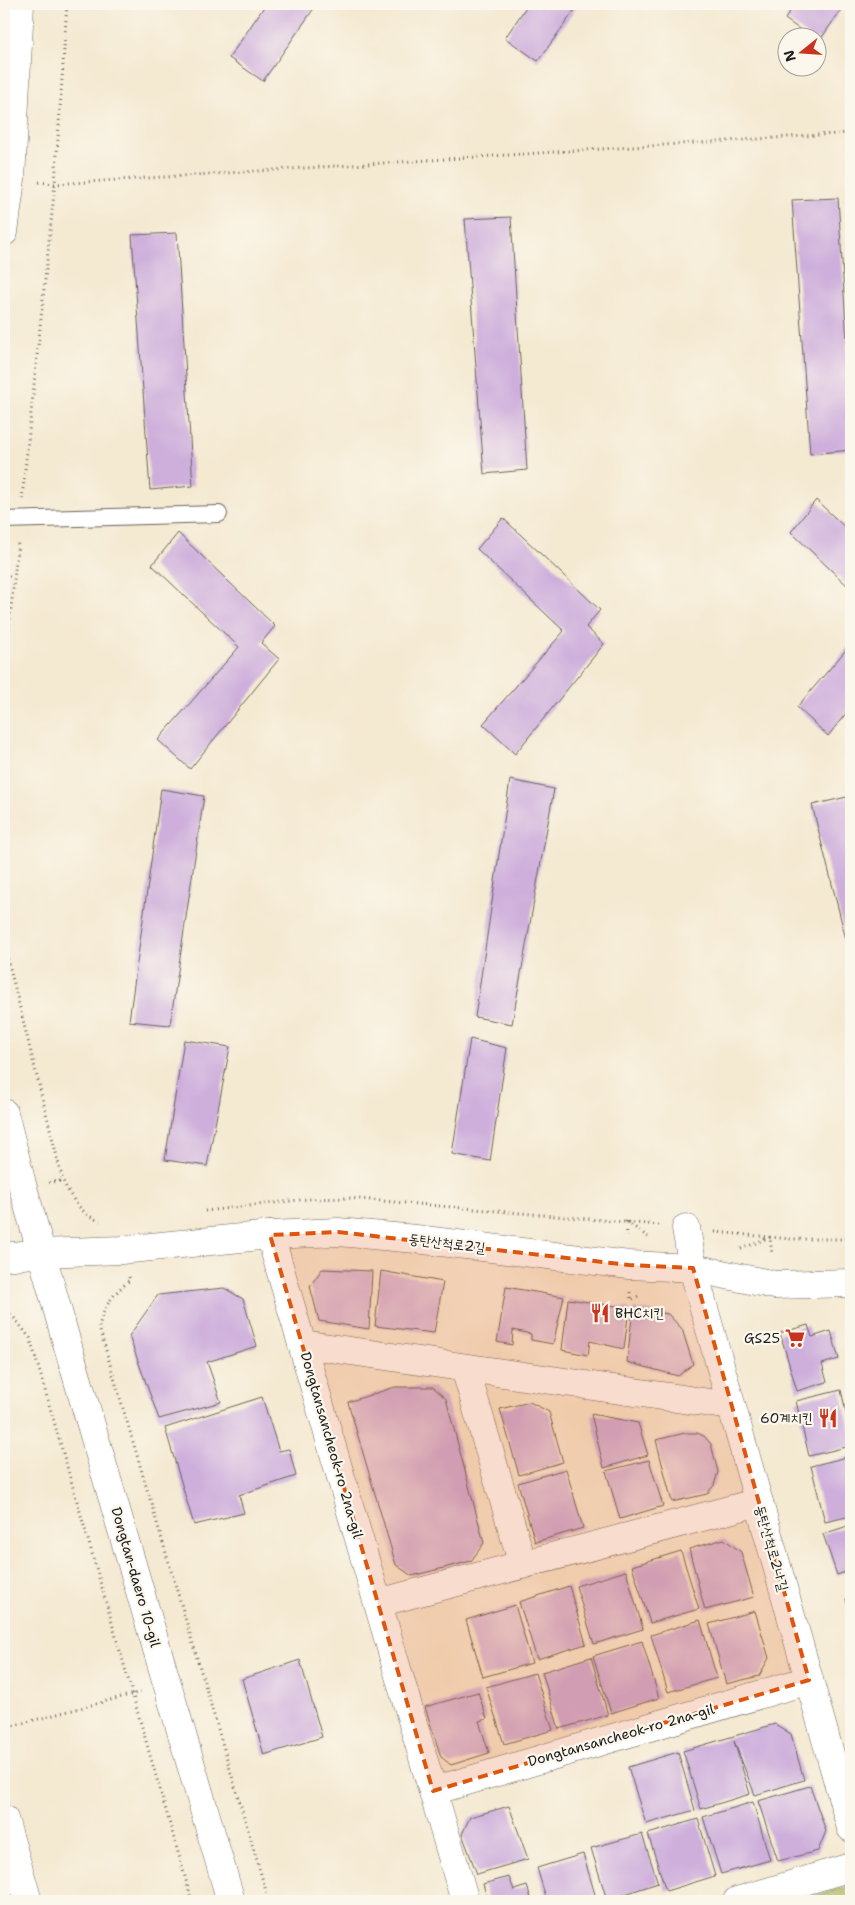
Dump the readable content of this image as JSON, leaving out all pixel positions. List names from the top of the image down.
{
  "streets": {
    "street": [
      "동탄산척로2길",
      "Dongtansancheok-ro 2na-gil",
      "동탄산척로2나길",
      "Dongtan-daero 10-gil"
    ]
  },
  "crossings": [
    ["동탄산척로2길", "Dongtansancheok-ro 2na-gil"],
    ["동탄산척로2길", "동탄산척로2나길"],
    ["동탄산척로2길", "Dongtan-daero 10-gil"],
    ["Dongtansancheok-ro 2na-gil", "동탄산척로2나길"]
  ],
  "places": {
    "restaurant": ["BHC치킨", "60계치킨"],
    "supermarket": ["GS25"]
  },
  "north": "left"
}
